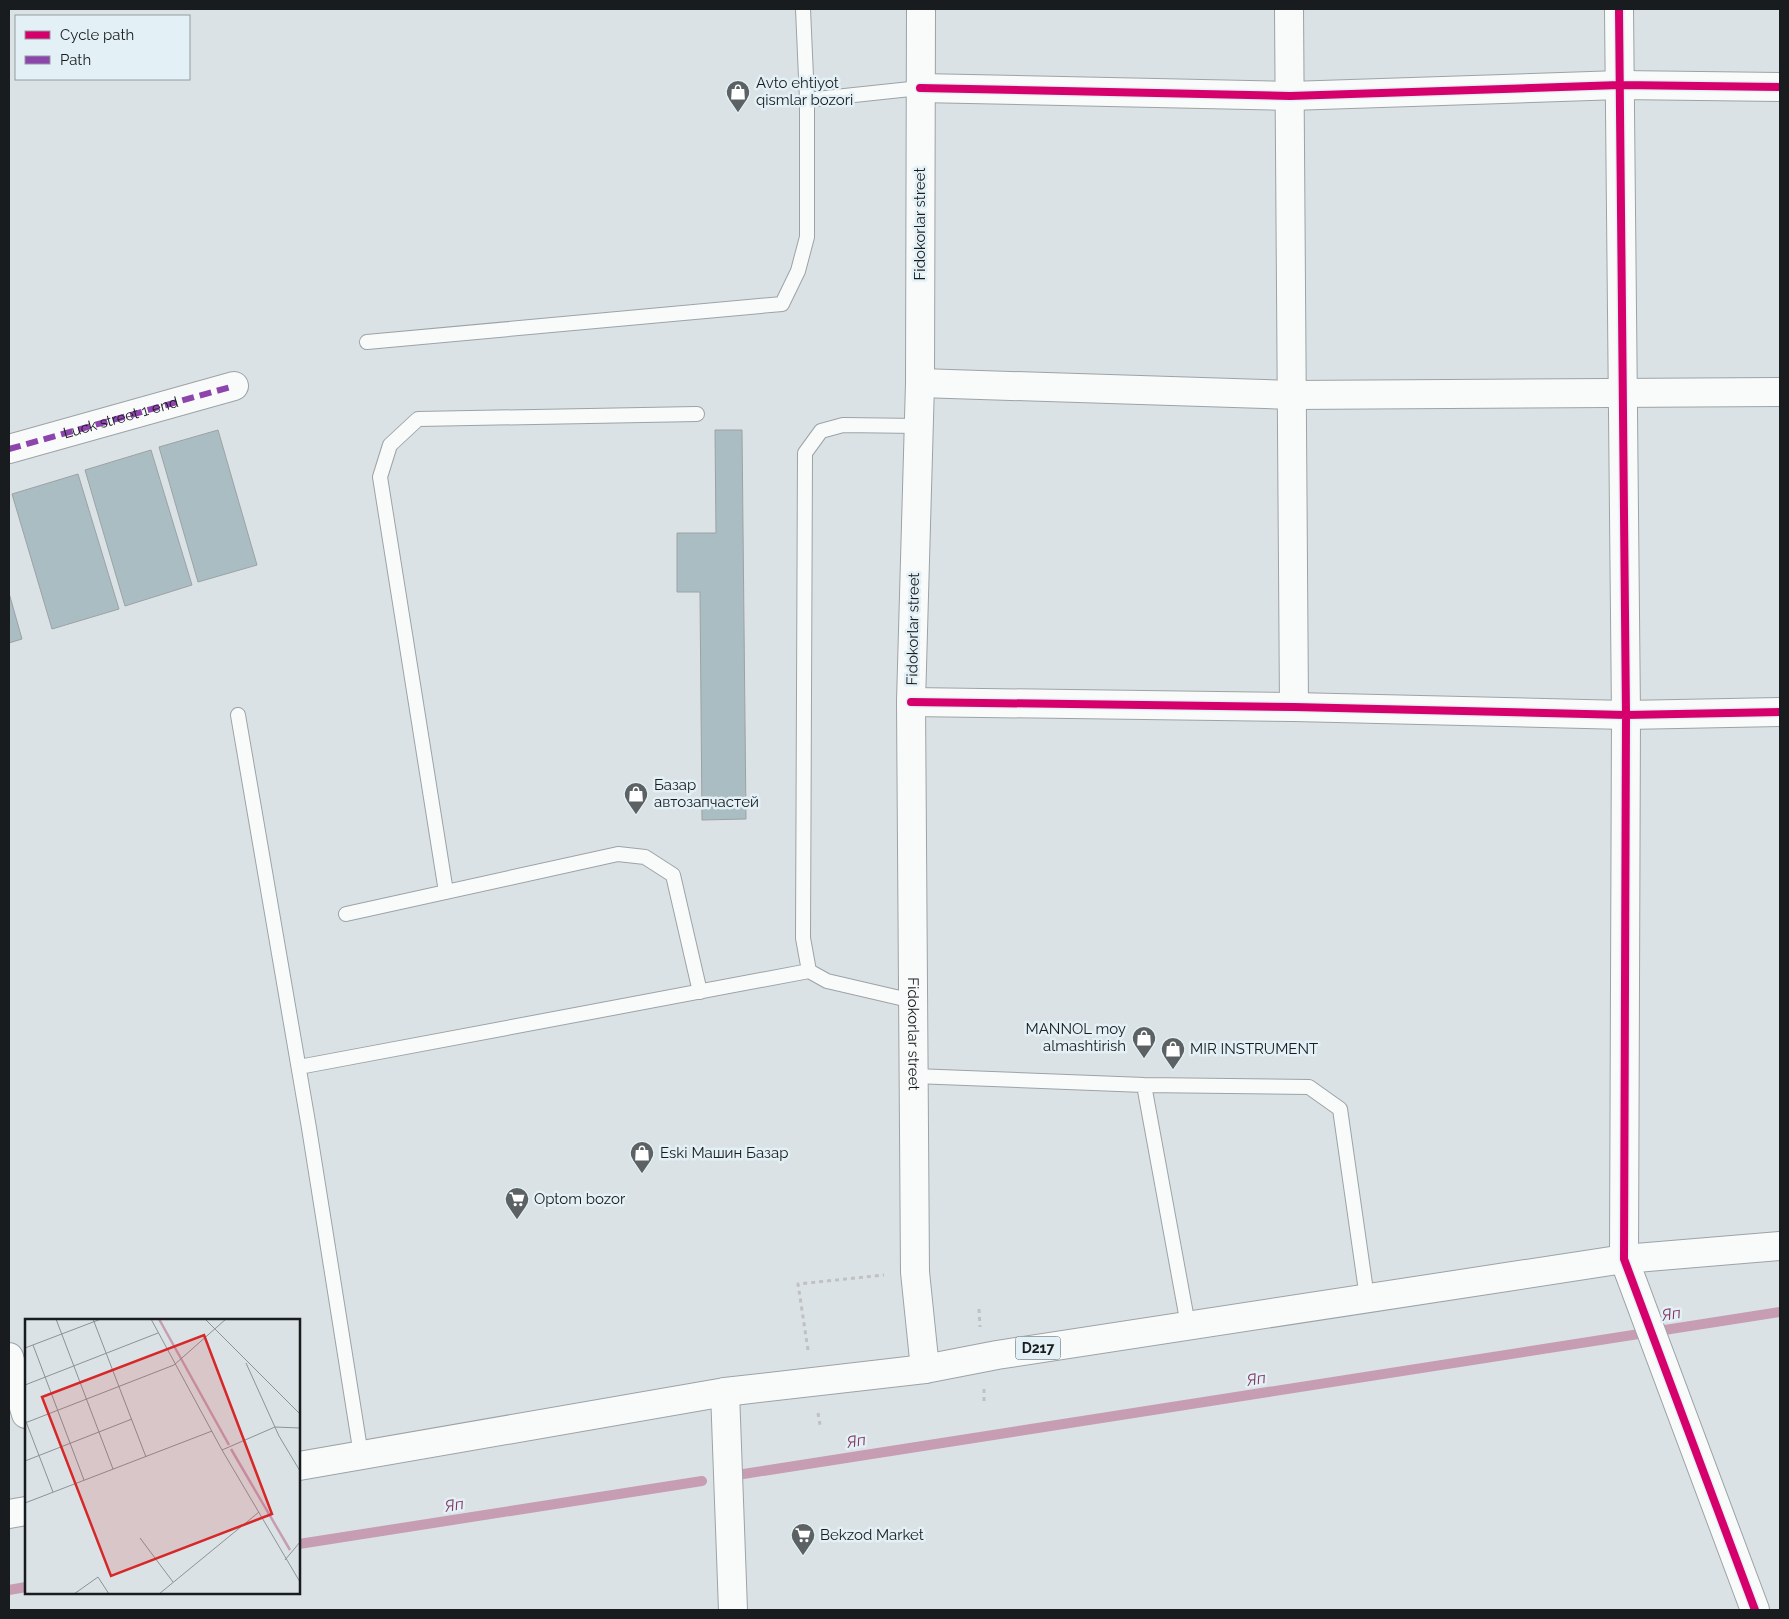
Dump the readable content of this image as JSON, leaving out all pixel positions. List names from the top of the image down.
{
  "streets": {
    "street": ["Fidokorlar street", "Luck street 1 end", "D217"]
  },
  "crossings": [
    ["Fidokorlar street", "D217"]
  ],
  "water": ["Яп"],
  "places": {
    "shop": [
      "Avto ehtiyot qismlar bozori",
      "Базар автозапчастей",
      "MANNOL moy almashtirish",
      "MIR INSTRUMENT",
      "Eski Машин Базар"
    ],
    "supermarket": ["Optom bozor", "Bekzod Market"]
  },
  "legend": ["Cycle path", "Path"]
}
